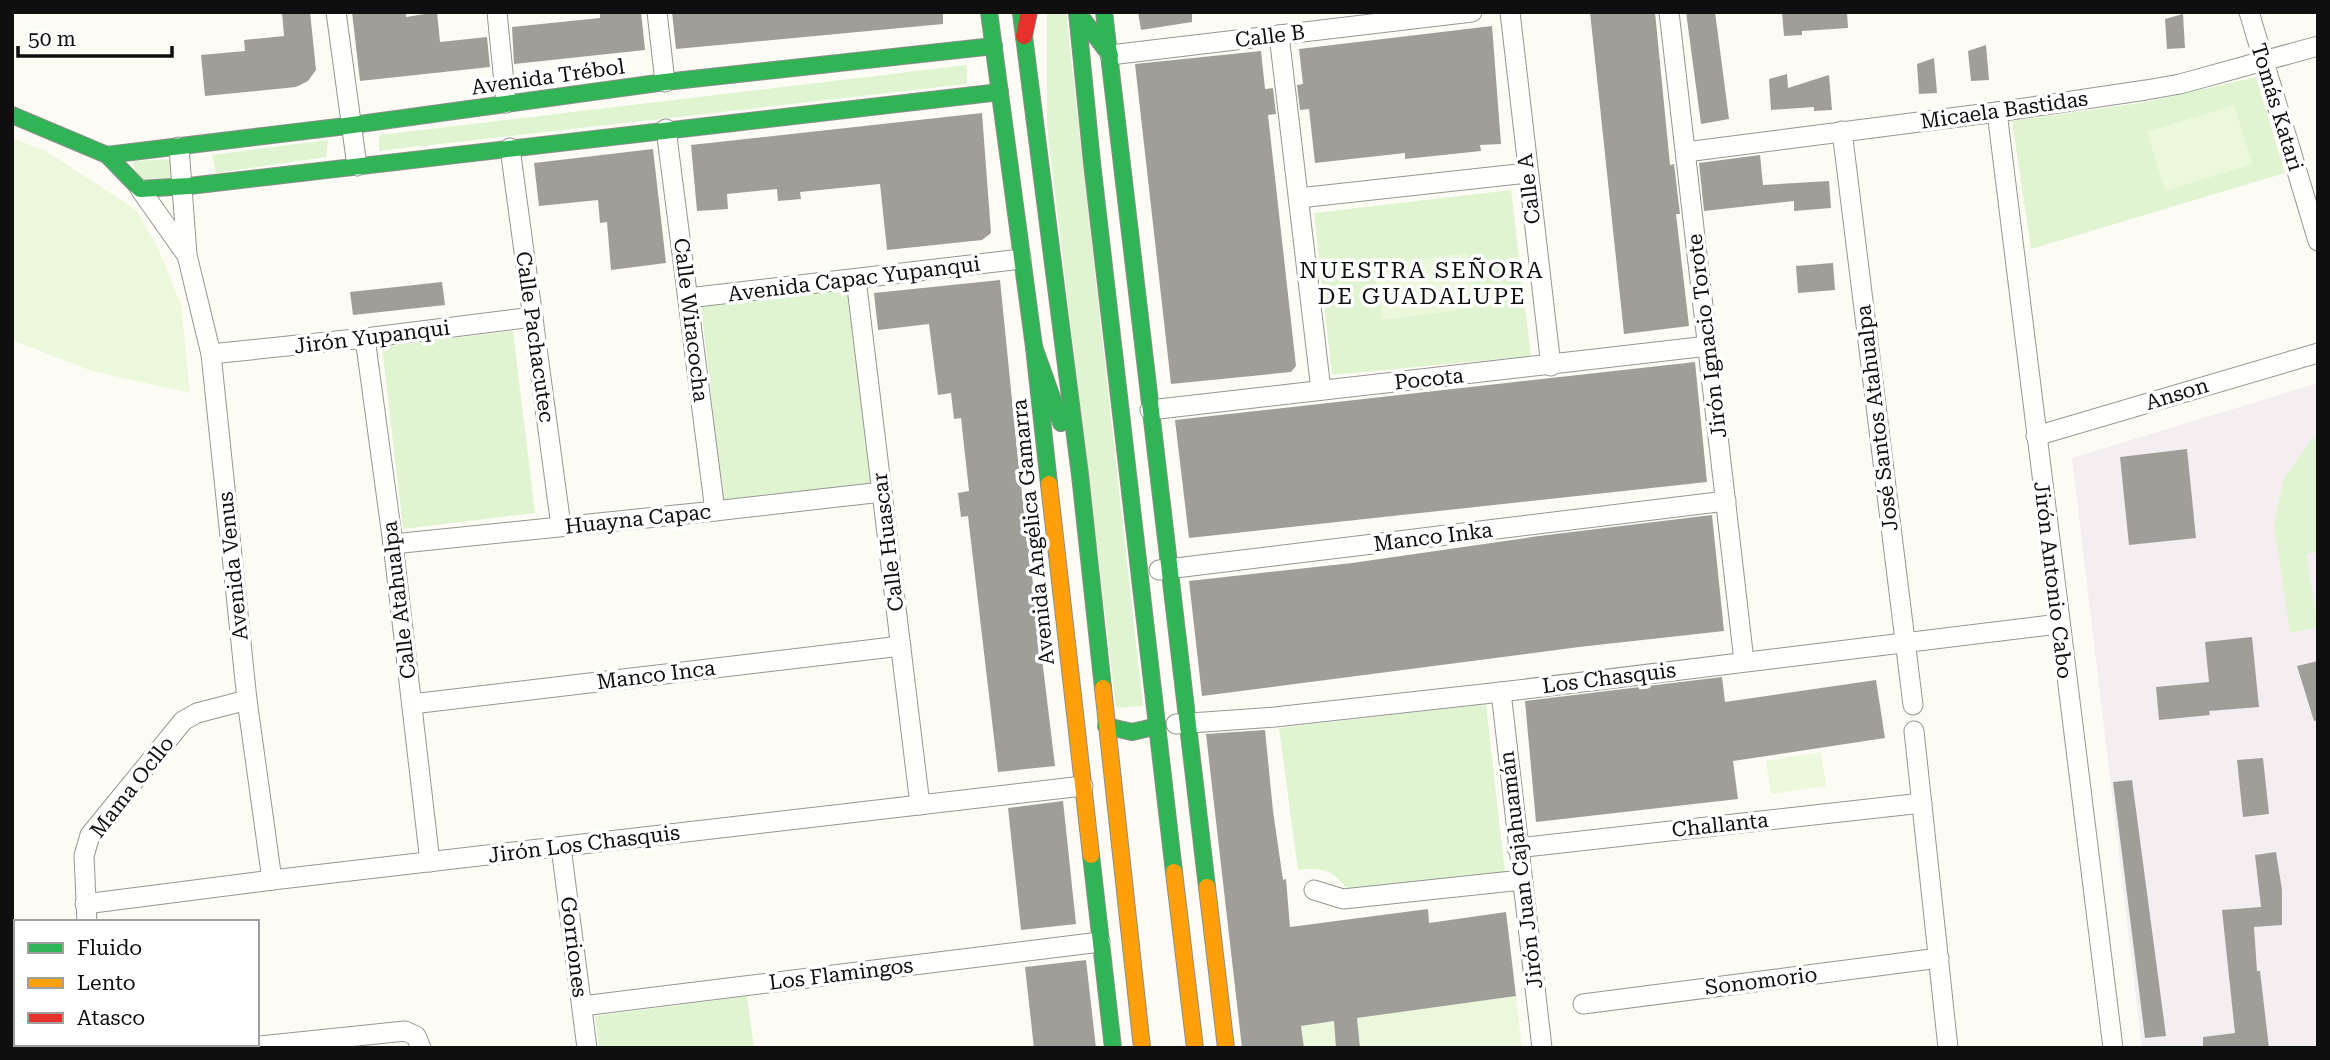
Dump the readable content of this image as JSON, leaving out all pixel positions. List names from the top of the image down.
{
  "streets": {
    "main road": ["Avenida Trébol", "Avenida Angélica Gamarra", "Avenida Venus"],
    "street": [
      "Calle B",
      "Tomás Katari",
      "Micaela Bastidas",
      "Calle A",
      "Avenida Capac Yupanqui",
      "Calle Wiracocha",
      "Jirón Ignacio Torote",
      "Jirón Yupanqui",
      "Calle Pachacutec",
      "Pocota",
      "Anson",
      "José Santos Atahualpa",
      "Huayna Capac",
      "Manco Inka",
      "Calle Huascar",
      "Jirón Antonio Cabo",
      "Calle Atahualpa",
      "Manco Inca",
      "Los Chasquis",
      "Mama Ocllo",
      "Challanta",
      "Jirón Los Chasquis",
      "Jirón Juan Cajahuamán",
      "Gorriones",
      "Los Flamingos",
      "Sonomorio"
    ]
  },
  "crossings": [
    ["Avenida Trébol", "Avenida Angélica Gamarra"],
    ["Avenida Trébol", "Avenida Venus"],
    ["Tomás Katari", "Micaela Bastidas"],
    ["Micaela Bastidas", "Jirón Ignacio Torote"],
    ["Micaela Bastidas", "José Santos Atahualpa"],
    ["Micaela Bastidas", "Jirón Antonio Cabo"],
    ["Calle A", "Pocota"],
    ["Avenida Capac Yupanqui", "Calle Wiracocha"],
    ["Avenida Capac Yupanqui", "Avenida Angélica Gamarra"],
    ["Avenida Capac Yupanqui", "Calle Huascar"],
    ["Calle Wiracocha", "Huayna Capac"],
    ["Jirón Ignacio Torote", "Pocota"],
    ["Jirón Ignacio Torote", "Manco Inka"],
    ["Jirón Ignacio Torote", "Los Chasquis"],
    ["Jirón Yupanqui", "Calle Pachacutec"],
    ["Jirón Yupanqui", "Avenida Venus"],
    ["Jirón Yupanqui", "Calle Atahualpa"],
    ["Calle Pachacutec", "Huayna Capac"],
    ["Anson", "Jirón Antonio Cabo"],
    ["José Santos Atahualpa", "Los Chasquis"],
    ["Huayna Capac", "Calle Huascar"],
    ["Huayna Capac", "Calle Atahualpa"],
    ["Avenida Angélica Gamarra", "Jirón Los Chasquis"],
    ["Avenida Angélica Gamarra", "Los Flamingos"],
    ["Calle Huascar", "Manco Inca"],
    ["Calle Huascar", "Jirón Los Chasquis"],
    ["Avenida Venus", "Mama Ocllo"],
    ["Avenida Venus", "Jirón Los Chasquis"],
    ["Jirón Antonio Cabo", "Los Chasquis"],
    ["Calle Atahualpa", "Manco Inca"],
    ["Calle Atahualpa", "Jirón Los Chasquis"],
    ["Los Chasquis", "Jirón Juan Cajahuamán"],
    ["Mama Ocllo", "Jirón Los Chasquis"],
    ["Challanta", "Jirón Juan Cajahuamán"],
    ["Jirón Los Chasquis", "Gorriones"],
    ["Gorriones", "Los Flamingos"]
  ],
  "districts": ["NUESTRA SEÑORA DE GUADALUPE"],
  "legend": ["Fluido", "Lento", "Atasco"],
  "scale_bar": "50 m"
}
